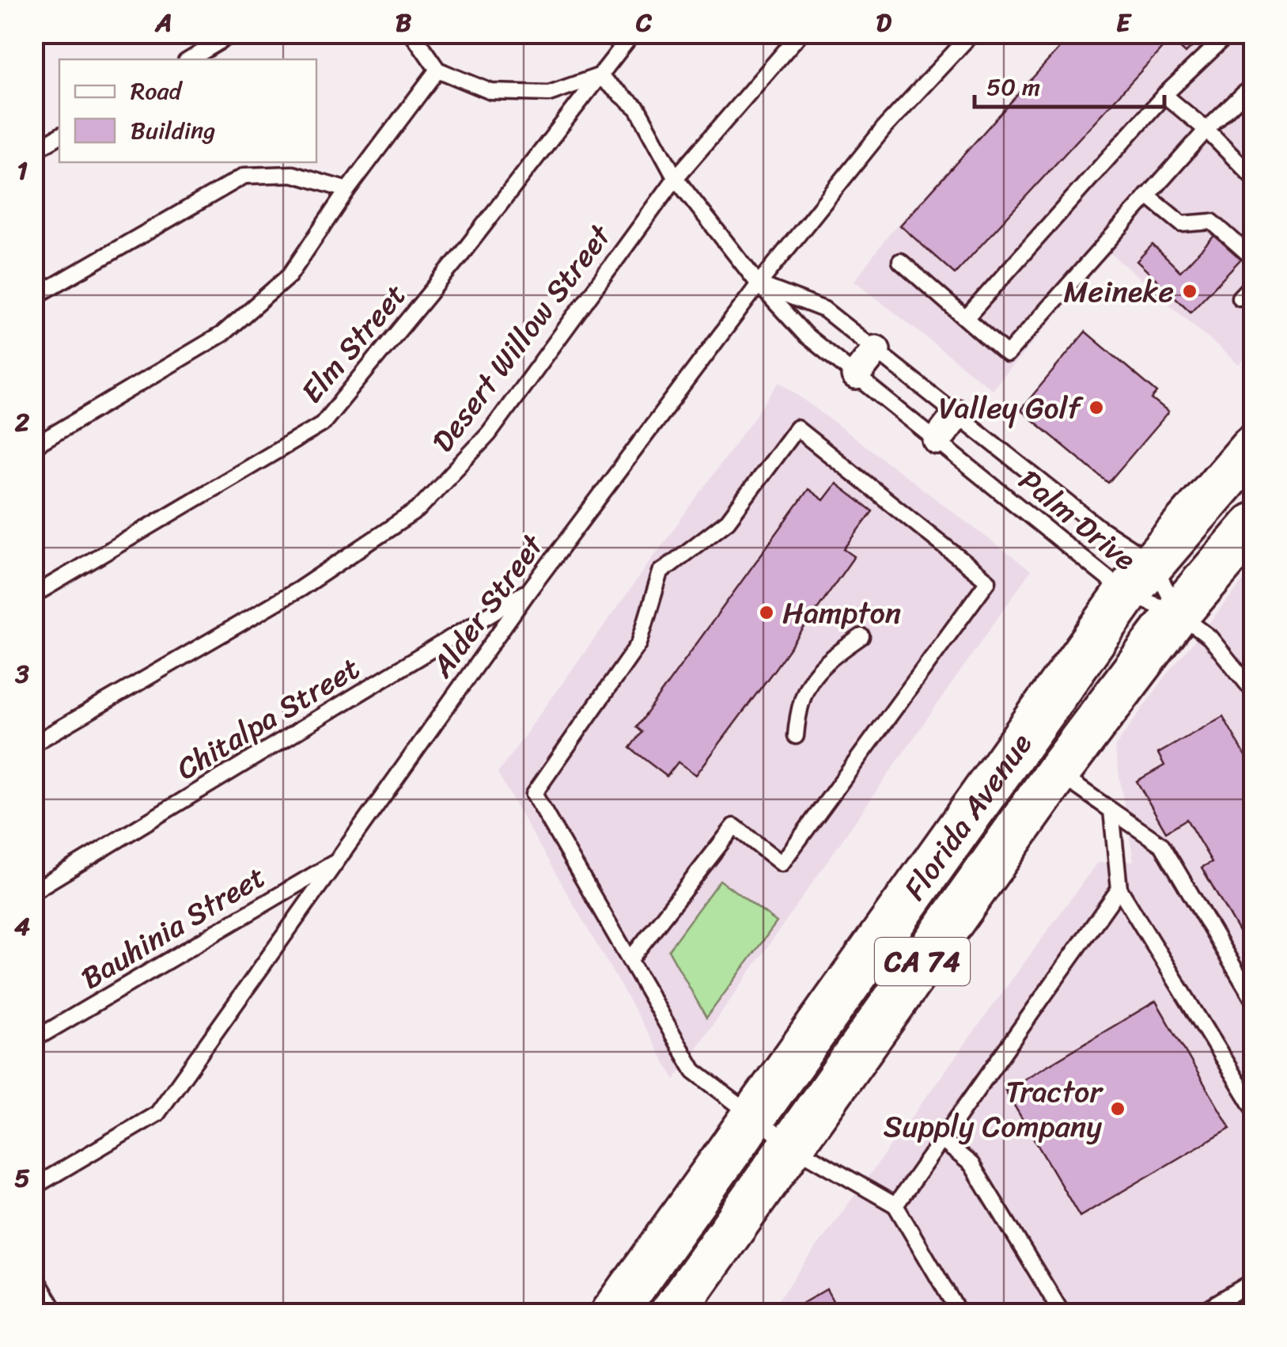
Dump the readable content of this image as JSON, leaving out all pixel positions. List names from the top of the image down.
{
  "streets": {
    "highway": ["Florida Avenue", "CA 74"],
    "lane": [
      "Desert Willow Street",
      "Elm Street",
      "Palm Drive",
      "Alder Street",
      "Chitalpa Street",
      "Bauhinia Street"
    ]
  },
  "crossings": [
    ["Desert Willow Street", "Palm Drive"],
    ["Elm Street", "Palm Drive"],
    ["Palm Drive", "Alder Street"],
    ["Palm Drive", "Florida Avenue"],
    ["Alder Street", "Chitalpa Street"],
    ["Alder Street", "Bauhinia Street"]
  ],
  "places": [
    "Meineke",
    "Valley Golf",
    "Hampton",
    "Tractor Supply Company"
  ],
  "legend": ["Road", "Building"],
  "scale_bar": "50 m",
  "grid": {
    "columns": [
      "A",
      "B",
      "C",
      "D",
      "E"
    ],
    "rows": [
      "1",
      "2",
      "3",
      "4",
      "5"
    ]
  }
}
